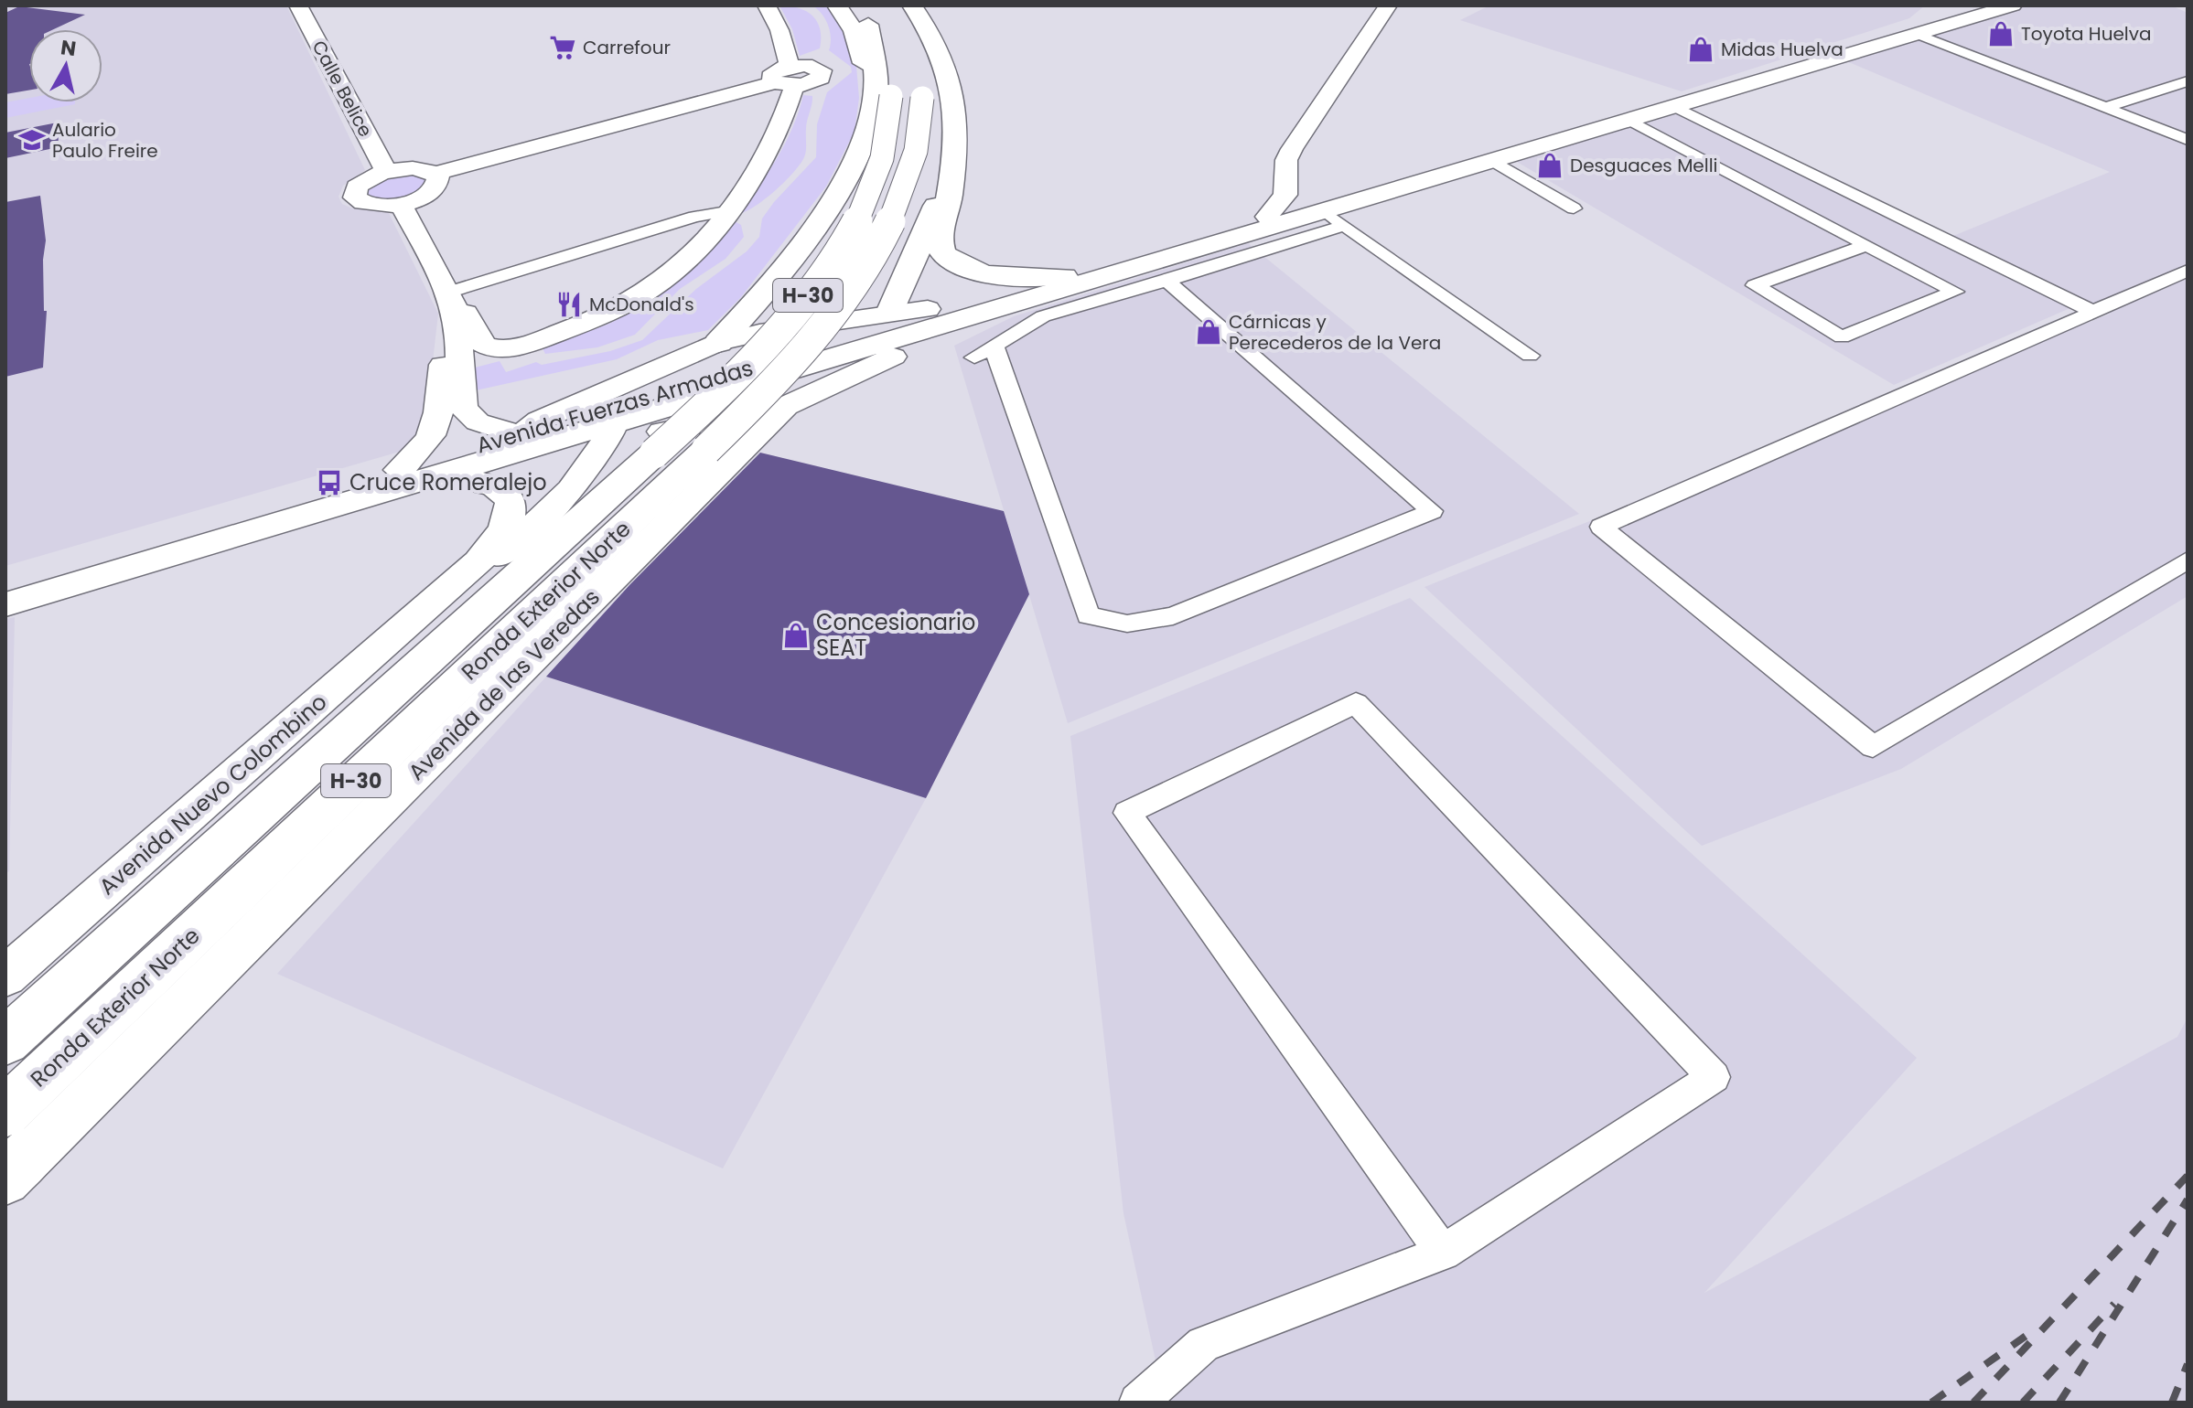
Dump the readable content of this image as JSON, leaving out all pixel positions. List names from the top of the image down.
{
  "streets": {
    "highway": ["H-30", "Ronda Exterior Norte"],
    "main road": [
      "Calle Belice",
      "Avenida Fuerzas Armadas",
      "Avenida de las Veredas",
      "Avenida Nuevo Colombino"
    ]
  },
  "crossings": [
    ["Avenida Fuerzas Armadas", "Avenida Nuevo Colombino"],
    ["Ronda Exterior Norte", "Avenida de las Veredas"]
  ],
  "places": {
    "shop": [
      "Toyota Huelva",
      "Midas Huelva",
      "Desguaces Melli",
      "Cárnicas y Perecederos de la Vera",
      "Concesionario SEAT"
    ],
    "supermarket": ["Carrefour"],
    "school or university": ["Aulario Paulo Freire"],
    "restaurant": ["McDonald's"],
    "bus stop": ["Cruce Romeralejo"]
  },
  "north": "top"
}
